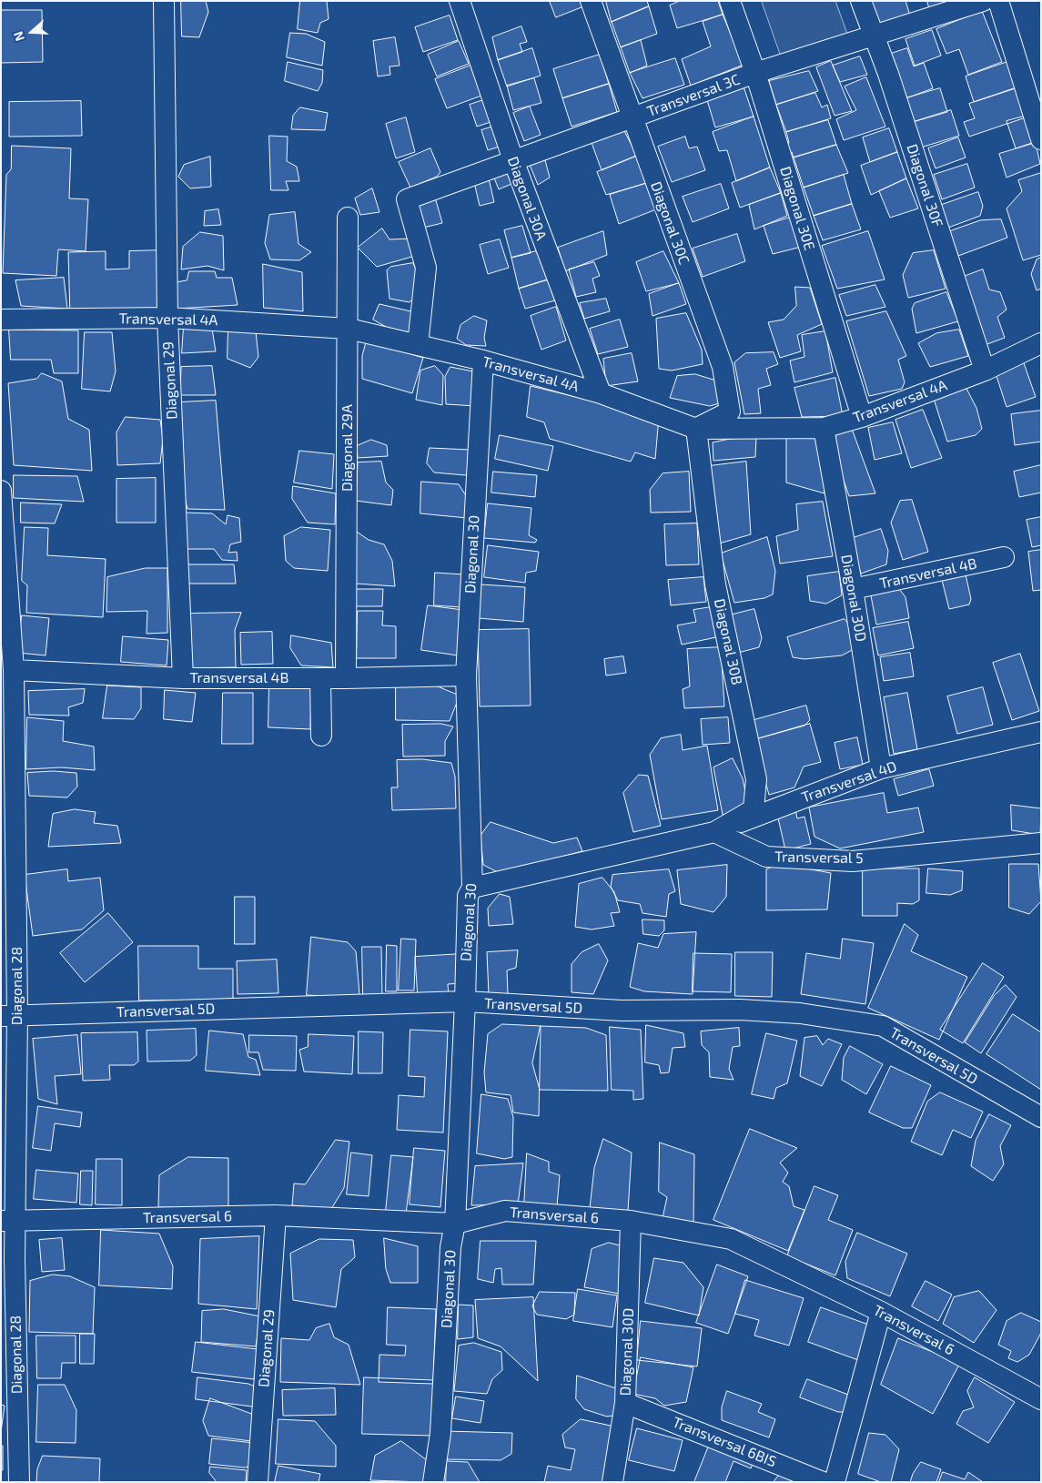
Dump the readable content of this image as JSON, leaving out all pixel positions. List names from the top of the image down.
{
  "streets": {
    "street": [
      "Transversal 3C",
      "Diagonal 30F",
      "Diagonal 30A",
      "Diagonal 30E",
      "Diagonal 30C",
      "Transversal 4A",
      "Diagonal 29",
      "Diagonal 29A",
      "Diagonal 30",
      "Transversal 4B",
      "Diagonal 30D",
      "Diagonal 30B",
      "Transversal 4D",
      "Transversal 5",
      "Diagonal 28",
      "Transversal 5D",
      "Transversal 6",
      "Transversal 6BIS"
    ]
  },
  "crossings": [
    ["Transversal 3C", "Diagonal 30F"],
    ["Transversal 3C", "Diagonal 30A"],
    ["Transversal 3C", "Diagonal 30E"],
    ["Transversal 3C", "Diagonal 30C"],
    ["Transversal 3C", "Transversal 4A"],
    ["Diagonal 30F", "Transversal 4A"],
    ["Diagonal 30A", "Transversal 4A"],
    ["Diagonal 30E", "Transversal 4A"],
    ["Diagonal 30C", "Transversal 4A"],
    ["Diagonal 30C", "Diagonal 30B"],
    ["Transversal 4A", "Diagonal 29"],
    ["Transversal 4A", "Diagonal 29A"],
    ["Transversal 4A", "Diagonal 30"],
    ["Transversal 4A", "Diagonal 30D"],
    ["Transversal 4A", "Diagonal 30B"],
    ["Diagonal 29", "Transversal 4B"],
    ["Diagonal 29", "Transversal 6"],
    ["Diagonal 29A", "Transversal 4B"],
    ["Diagonal 30", "Transversal 4B"],
    ["Diagonal 30", "Transversal 5D"],
    ["Diagonal 30", "Transversal 6"],
    ["Transversal 4B", "Diagonal 30D"],
    ["Transversal 4B", "Diagonal 28"],
    ["Diagonal 30D", "Transversal 4D"],
    ["Diagonal 30D", "Transversal 6"],
    ["Diagonal 30D", "Transversal 6BIS"],
    ["Diagonal 30B", "Transversal 4D"],
    ["Diagonal 30B", "Transversal 5"],
    ["Transversal 4D", "Transversal 5"],
    ["Diagonal 28", "Transversal 5D"],
    ["Diagonal 28", "Transversal 6"]
  ],
  "north": "left"
}
